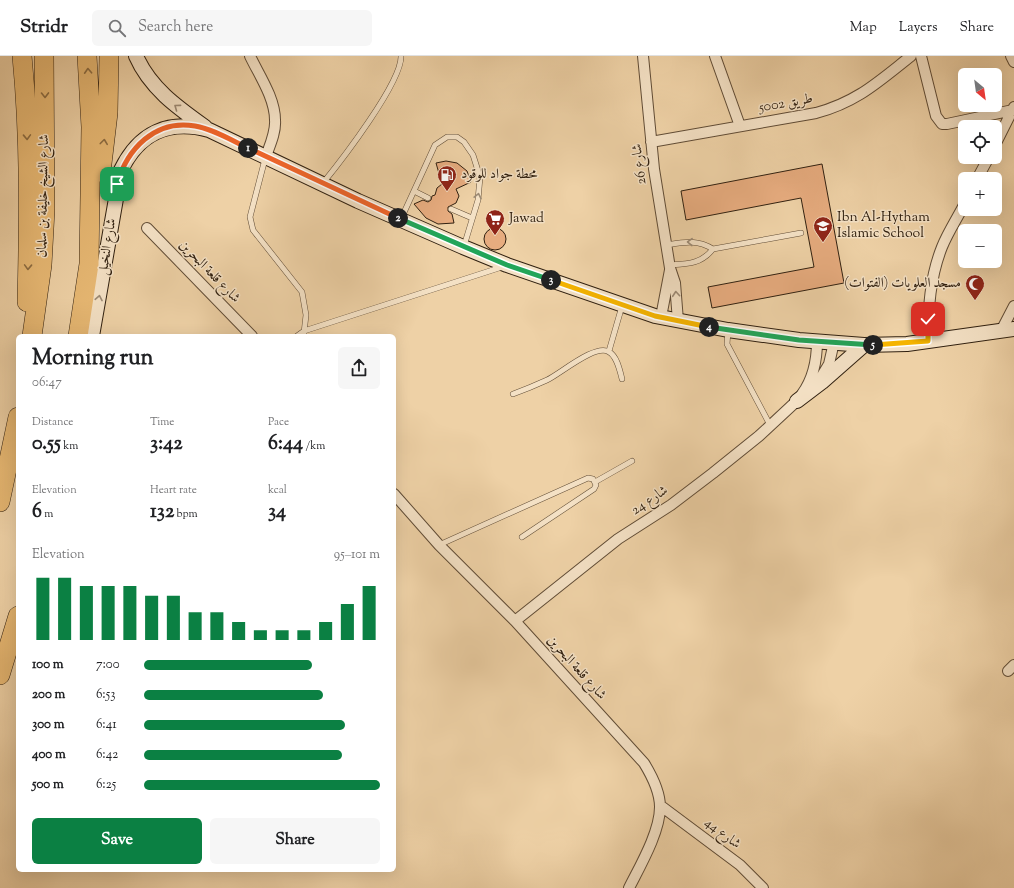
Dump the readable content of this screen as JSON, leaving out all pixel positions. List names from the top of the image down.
{
  "streets": {
    "highway": ["شارع الشيخ خليفة بن سلمان"],
    "street": [
      "طريق 5002",
      "شارع 26",
      "شارع النخيل",
      "شارع قلعة البحرين",
      "شارع 24",
      "شارع 44"
    ]
  },
  "crossings": [
    ["طريق 5002", "شارع 26"],
    ["شارع 26", "شارع النخيل"],
    ["شارع النخيل", "شارع 24"],
    ["شارع قلعة البحرين", "شارع 24"],
    ["شارع قلعة البحرين", "شارع 44"]
  ],
  "places": {
    "fuel station": ["محطة جواد للوقود"],
    "supermarket": ["Jawad"],
    "school or university": ["Ibn Al-Hytham Islamic School"],
    "mosque": ["مسجد العلويات (الفتوات)"]
  },
  "north": "bottom right",
  "page": {
    "header": "Stridr",
    "search": "Search here",
    "nav": ["Map", "Layers", "Share"],
    "map_buttons": ["+", "−"],
    "pins": [
      "1",
      "2",
      "3",
      "4",
      "5"
    ],
    "heading": ["Morning run", "06:47"],
    "stats": [
      ["Distance", "0.55 km"],
      ["Time", "3:42"],
      ["Pace", "6:44 /km"],
      ["Elevation", "6 m"],
      ["Heart rate", "132 bpm"],
      ["kcal", "34"]
    ],
    "chart": ["Elevation", "95–101 m"],
    "list": [
      {
        "name": "100 m",
        "note": "7:00"
      },
      {
        "name": "200 m",
        "note": "6:53"
      },
      {
        "name": "300 m",
        "note": "6:41"
      },
      {
        "name": "400 m",
        "note": "6:42"
      },
      {
        "name": "500 m",
        "note": "6:25"
      }
    ],
    "buttons": ["Save", "Share"]
  }
}
